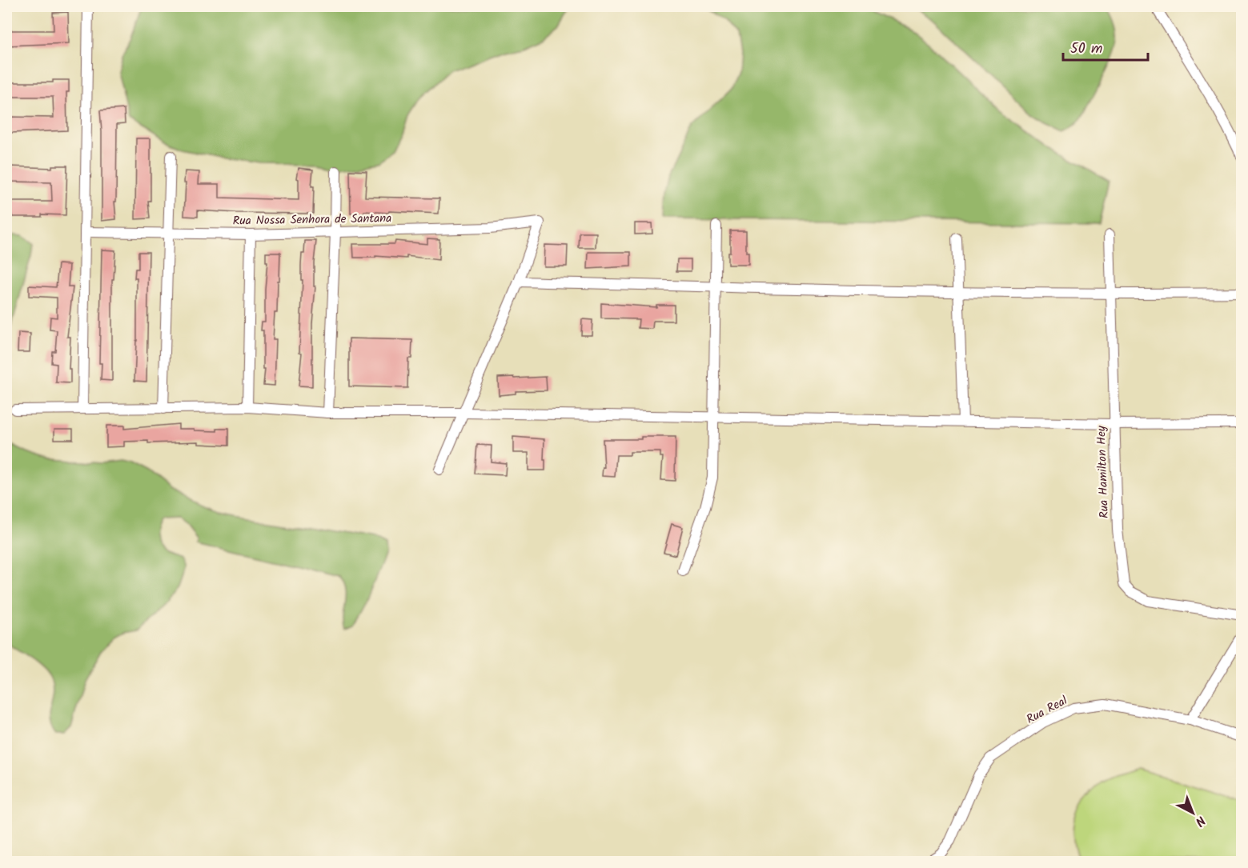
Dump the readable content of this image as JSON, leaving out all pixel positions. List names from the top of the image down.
{
  "streets": {
    "street": ["Rua Nossa Senhora de Santana", "Rua Hamilton Hey", "Rua Real"]
  },
  "scale_bar": "50 m",
  "north": "bottom right"
}
